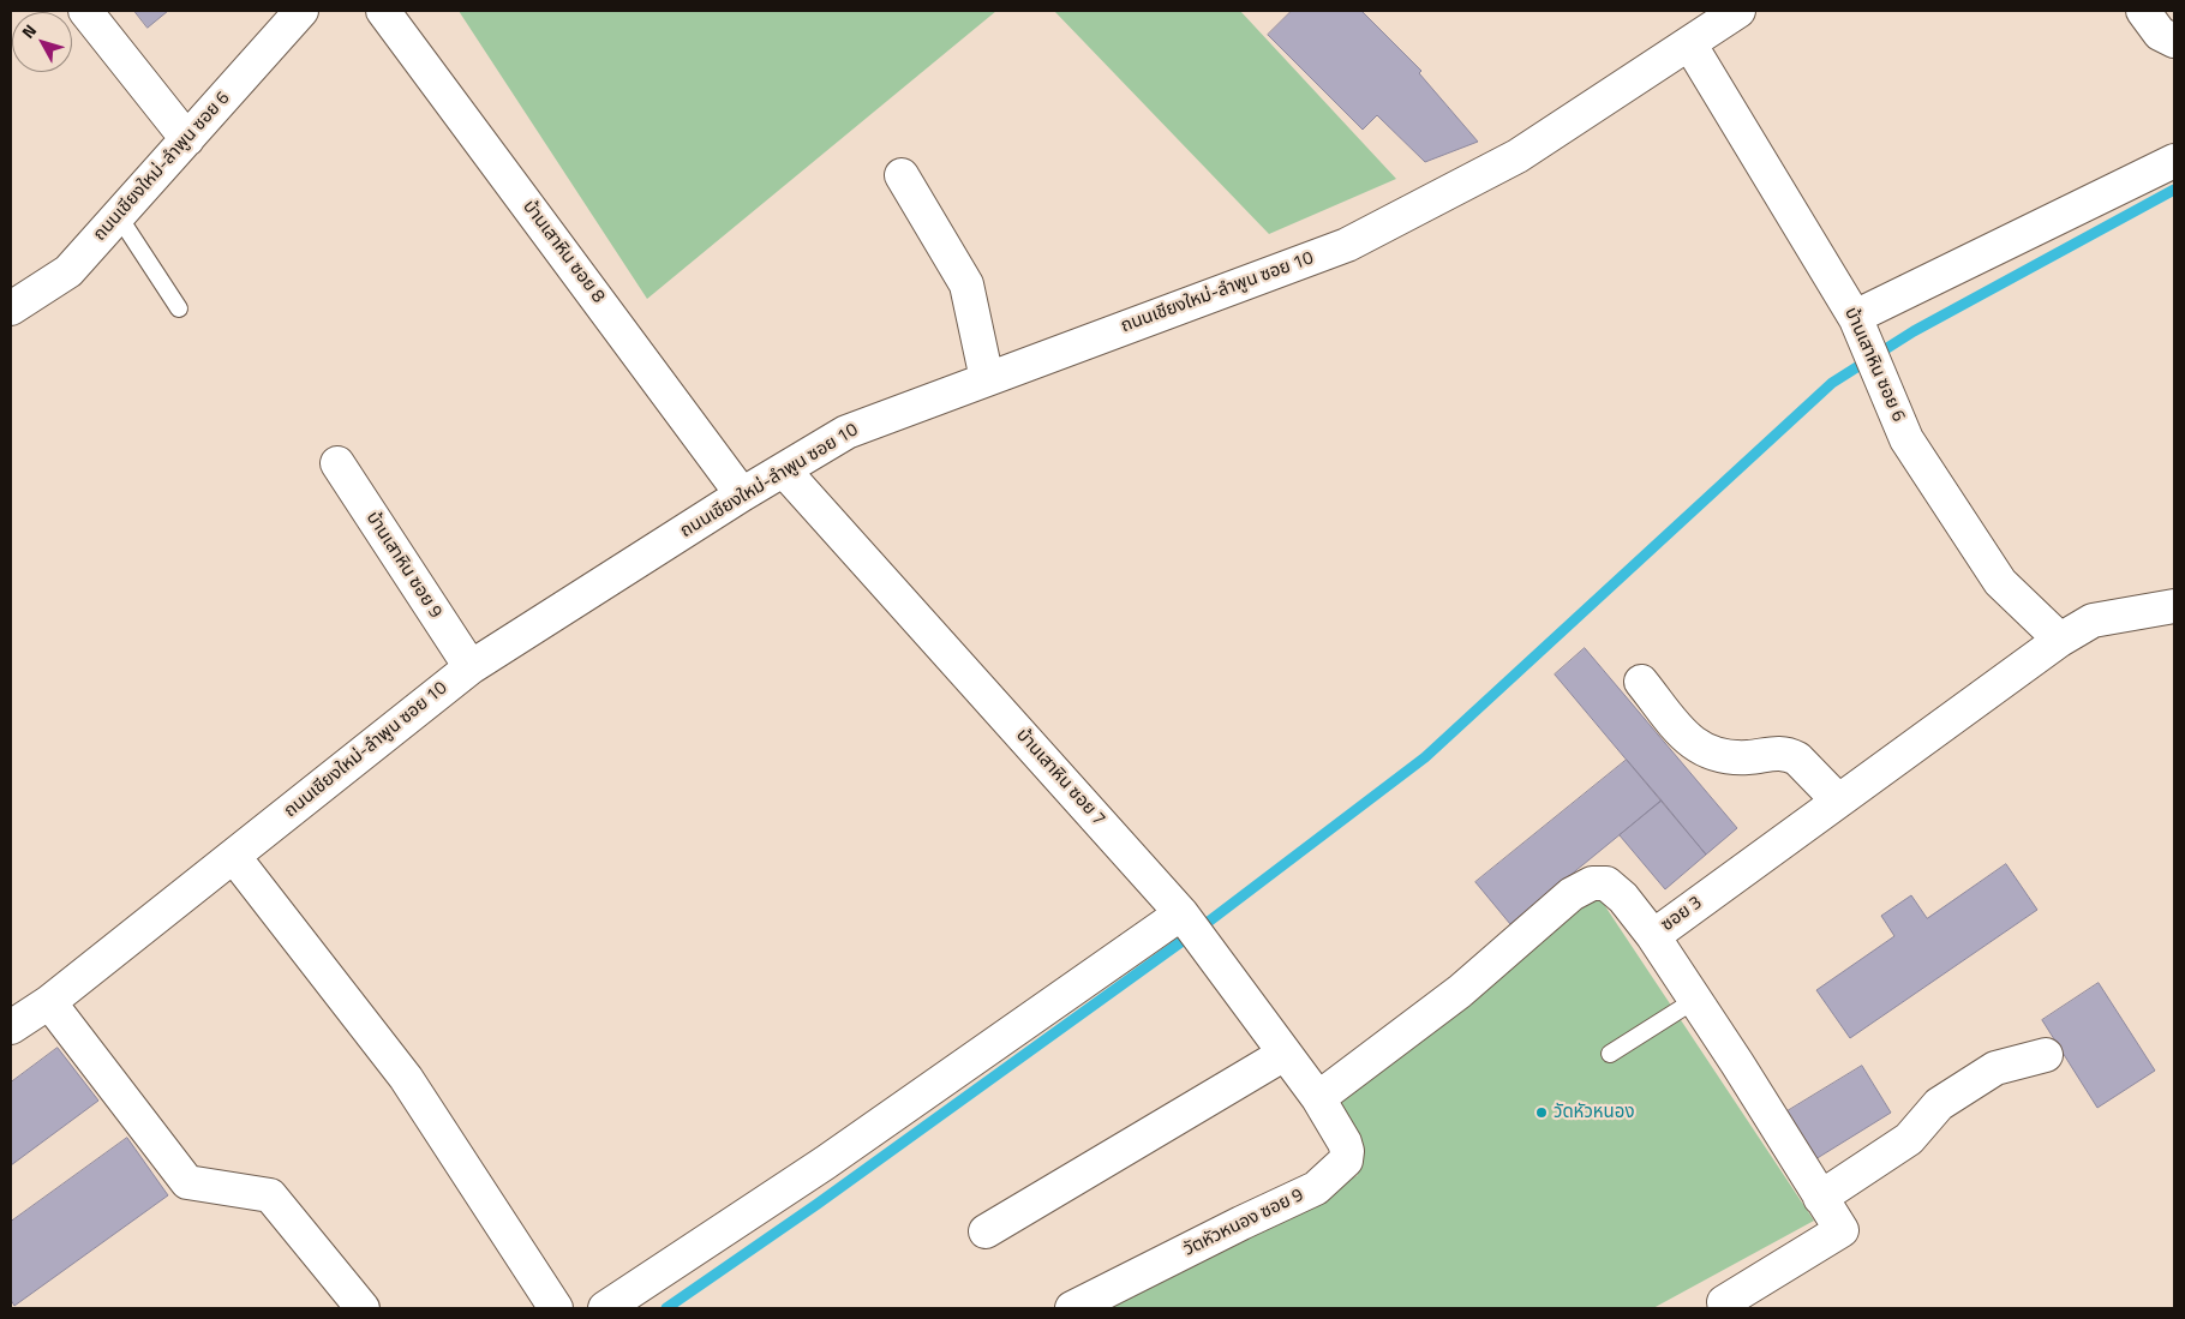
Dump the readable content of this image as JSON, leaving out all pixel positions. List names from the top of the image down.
{
  "streets": {
    "street": [
      "ถนนเชียงใหม่-ลำพูน ซอย 6",
      "บ้านเสาหิน ซอย 8",
      "ถนนเชียงใหม่-ลำพูน ซอย 10",
      "บ้านเสาหิน ซอย 6",
      "บ้านเสาหิน ซอย 9",
      "บ้านเสาหิน ซอย 7",
      "ซอย 3",
      "วัตหัวหนอง ซอย 9"
    ]
  },
  "crossings": [
    ["บ้านเสาหิน ซอย 8", "ถนนเชียงใหม่-ลำพูน ซอย 10"],
    ["ถนนเชียงใหม่-ลำพูน ซอย 10", "บ้านเสาหิน ซอย 6"],
    ["ถนนเชียงใหม่-ลำพูน ซอย 10", "บ้านเสาหิน ซอย 9"],
    ["ถนนเชียงใหม่-ลำพูน ซอย 10", "บ้านเสาหิน ซอย 7"],
    ["บ้านเสาหิน ซอย 6", "ซอย 3"],
    ["บ้านเสาหิน ซอย 7", "ซอย 3"],
    ["บ้านเสาหิน ซอย 7", "วัตหัวหนอง ซอย 9"],
    ["ซอย 3", "วัตหัวหนอง ซอย 9"]
  ],
  "places": ["วัดหัวหนอง"],
  "north": "top left"
}
